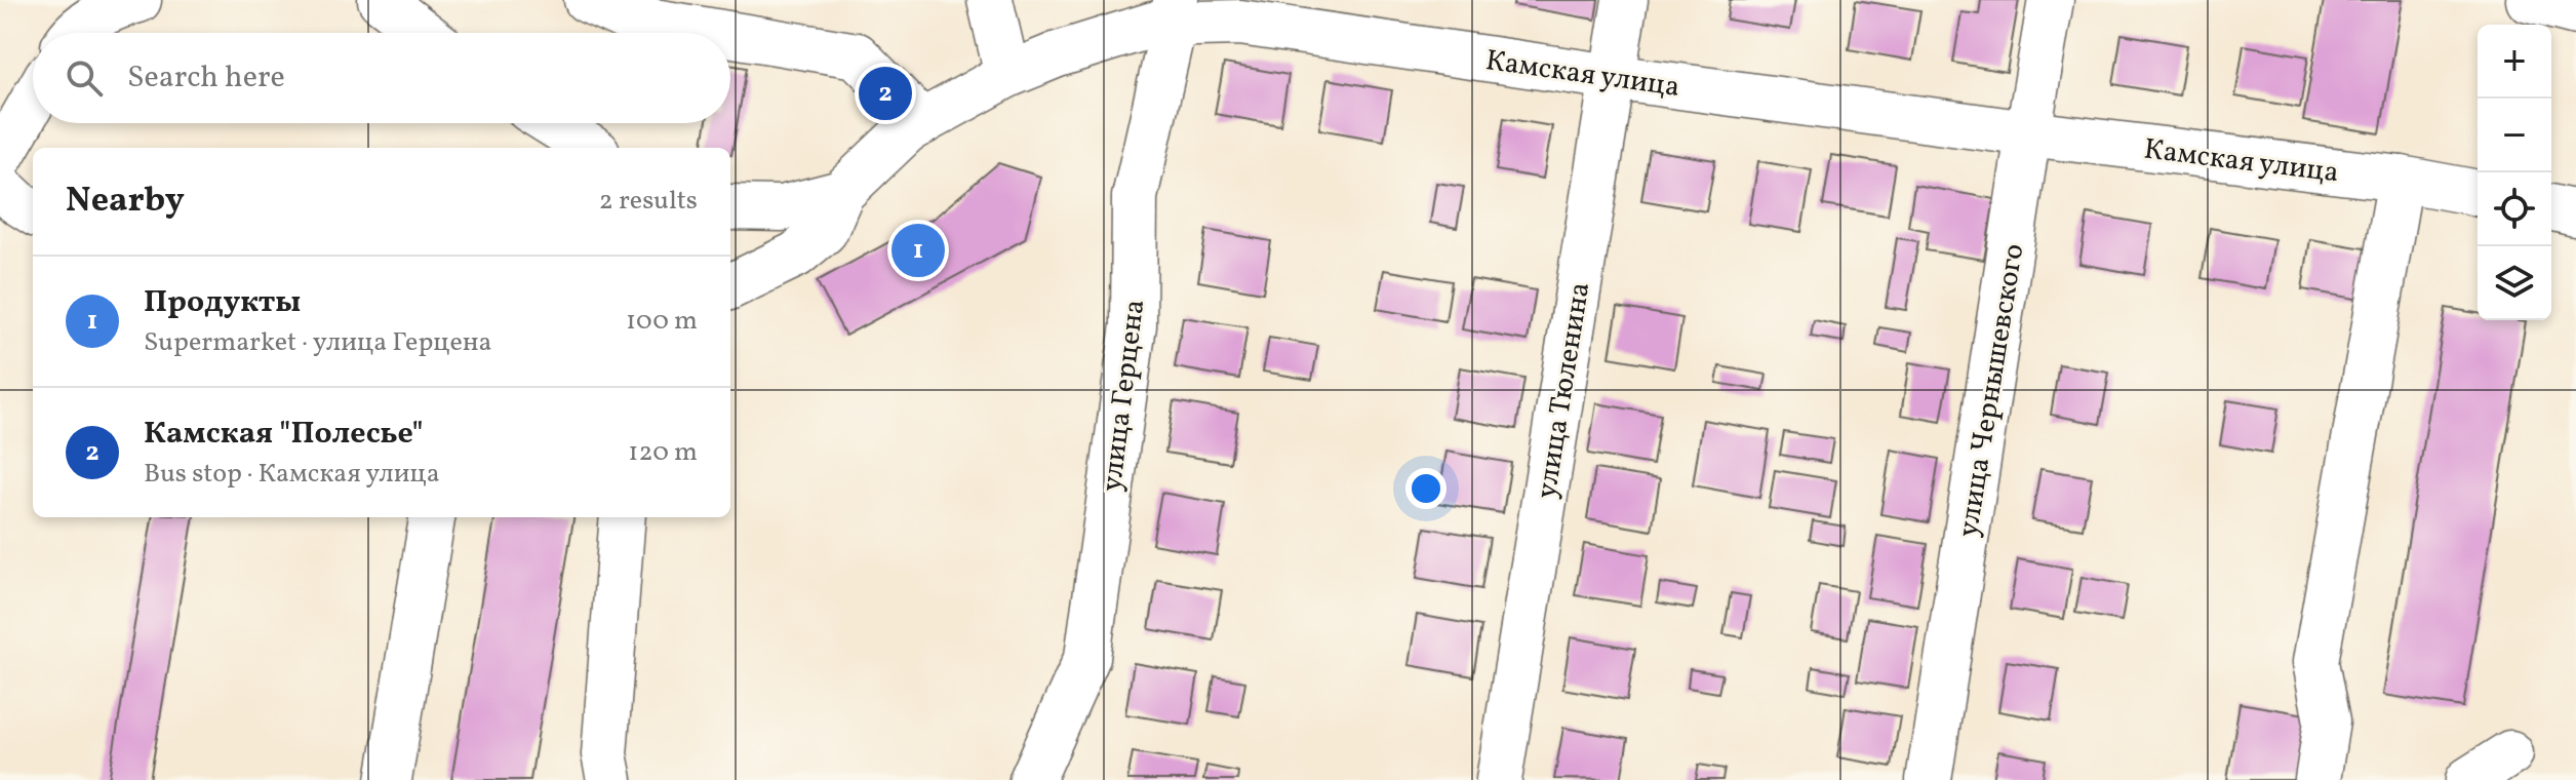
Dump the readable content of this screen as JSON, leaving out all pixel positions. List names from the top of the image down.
{
  "streets": {
    "street": [
      "Камская улица",
      "улица Тюленина",
      "улица Чернышевского",
      "улица Герцена"
    ]
  },
  "crossings": [
    ["Камская улица", "улица Тюленина"],
    ["Камская улица", "улица Чернышевского"],
    ["Камская улица", "улица Герцена"]
  ],
  "page": {
    "map_buttons": ["+", "−"],
    "search": "Search here",
    "pins": ["2", "1"],
    "heading": ["Nearby", "2 results"],
    "list": [
      {
        "mark": "1",
        "name": "Продукты",
        "note": "Supermarket · улица Герцена",
        "value": "100 m"
      },
      {
        "mark": "2",
        "name": "Камская \"Полесье\"",
        "note": "Bus stop · Камская улица",
        "value": "120 m"
      }
    ]
  }
}
